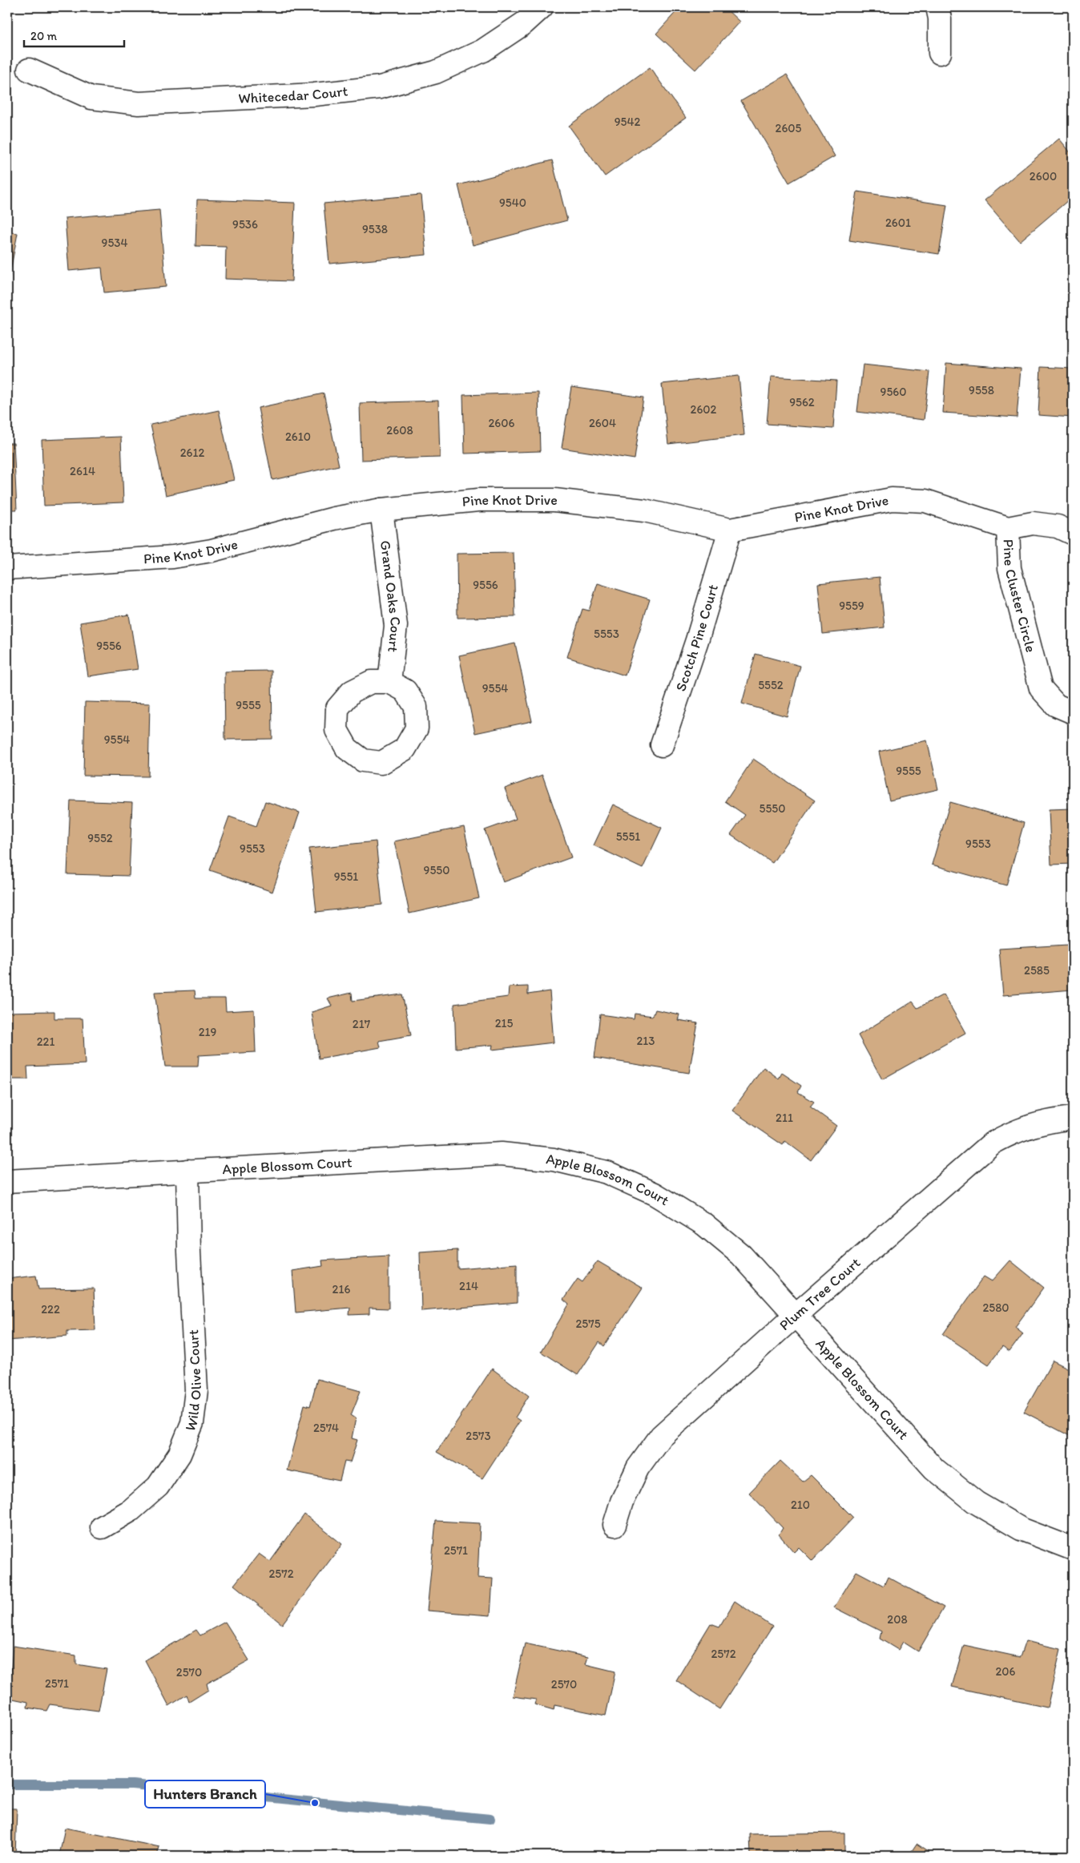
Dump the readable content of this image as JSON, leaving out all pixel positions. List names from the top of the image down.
{
  "streets": {
    "street": [
      "Whitecedar Court",
      "Pine Knot Drive",
      "Grand Oaks Court",
      "Pine Cluster Circle",
      "Scotch Pine Court",
      "Apple Blossom Court",
      "Plum Tree Court",
      "Wild Olive Court"
    ]
  },
  "crossings": [
    ["Pine Knot Drive", "Grand Oaks Court"],
    ["Pine Knot Drive", "Pine Cluster Circle"],
    ["Pine Knot Drive", "Scotch Pine Court"],
    ["Apple Blossom Court", "Plum Tree Court"],
    ["Apple Blossom Court", "Wild Olive Court"]
  ],
  "places": ["Hunters Branch"],
  "house_numbers": [
    "9542",
    "2605",
    "2600",
    "9540",
    "2601",
    "9536",
    "9538",
    "9534",
    "9558",
    "9560",
    "9562",
    "2602",
    "2606",
    "2604",
    "2608",
    "2610",
    "2612",
    "2614",
    "9556",
    "9559",
    "5553",
    "9556",
    "5552",
    "9554",
    "9555",
    "9554",
    "9555",
    "5550",
    "5551",
    "9552",
    "9553",
    "9553",
    "9550",
    "9551",
    "2585",
    "215",
    "217",
    "219",
    "213",
    "221",
    "211",
    "214",
    "216",
    "2580",
    "222",
    "2575",
    "2574",
    "2573",
    "210",
    "2571",
    "2572",
    "208",
    "2572",
    "206",
    "2570",
    "2571",
    "2570"
  ],
  "scale_bar": "20 m"
}
